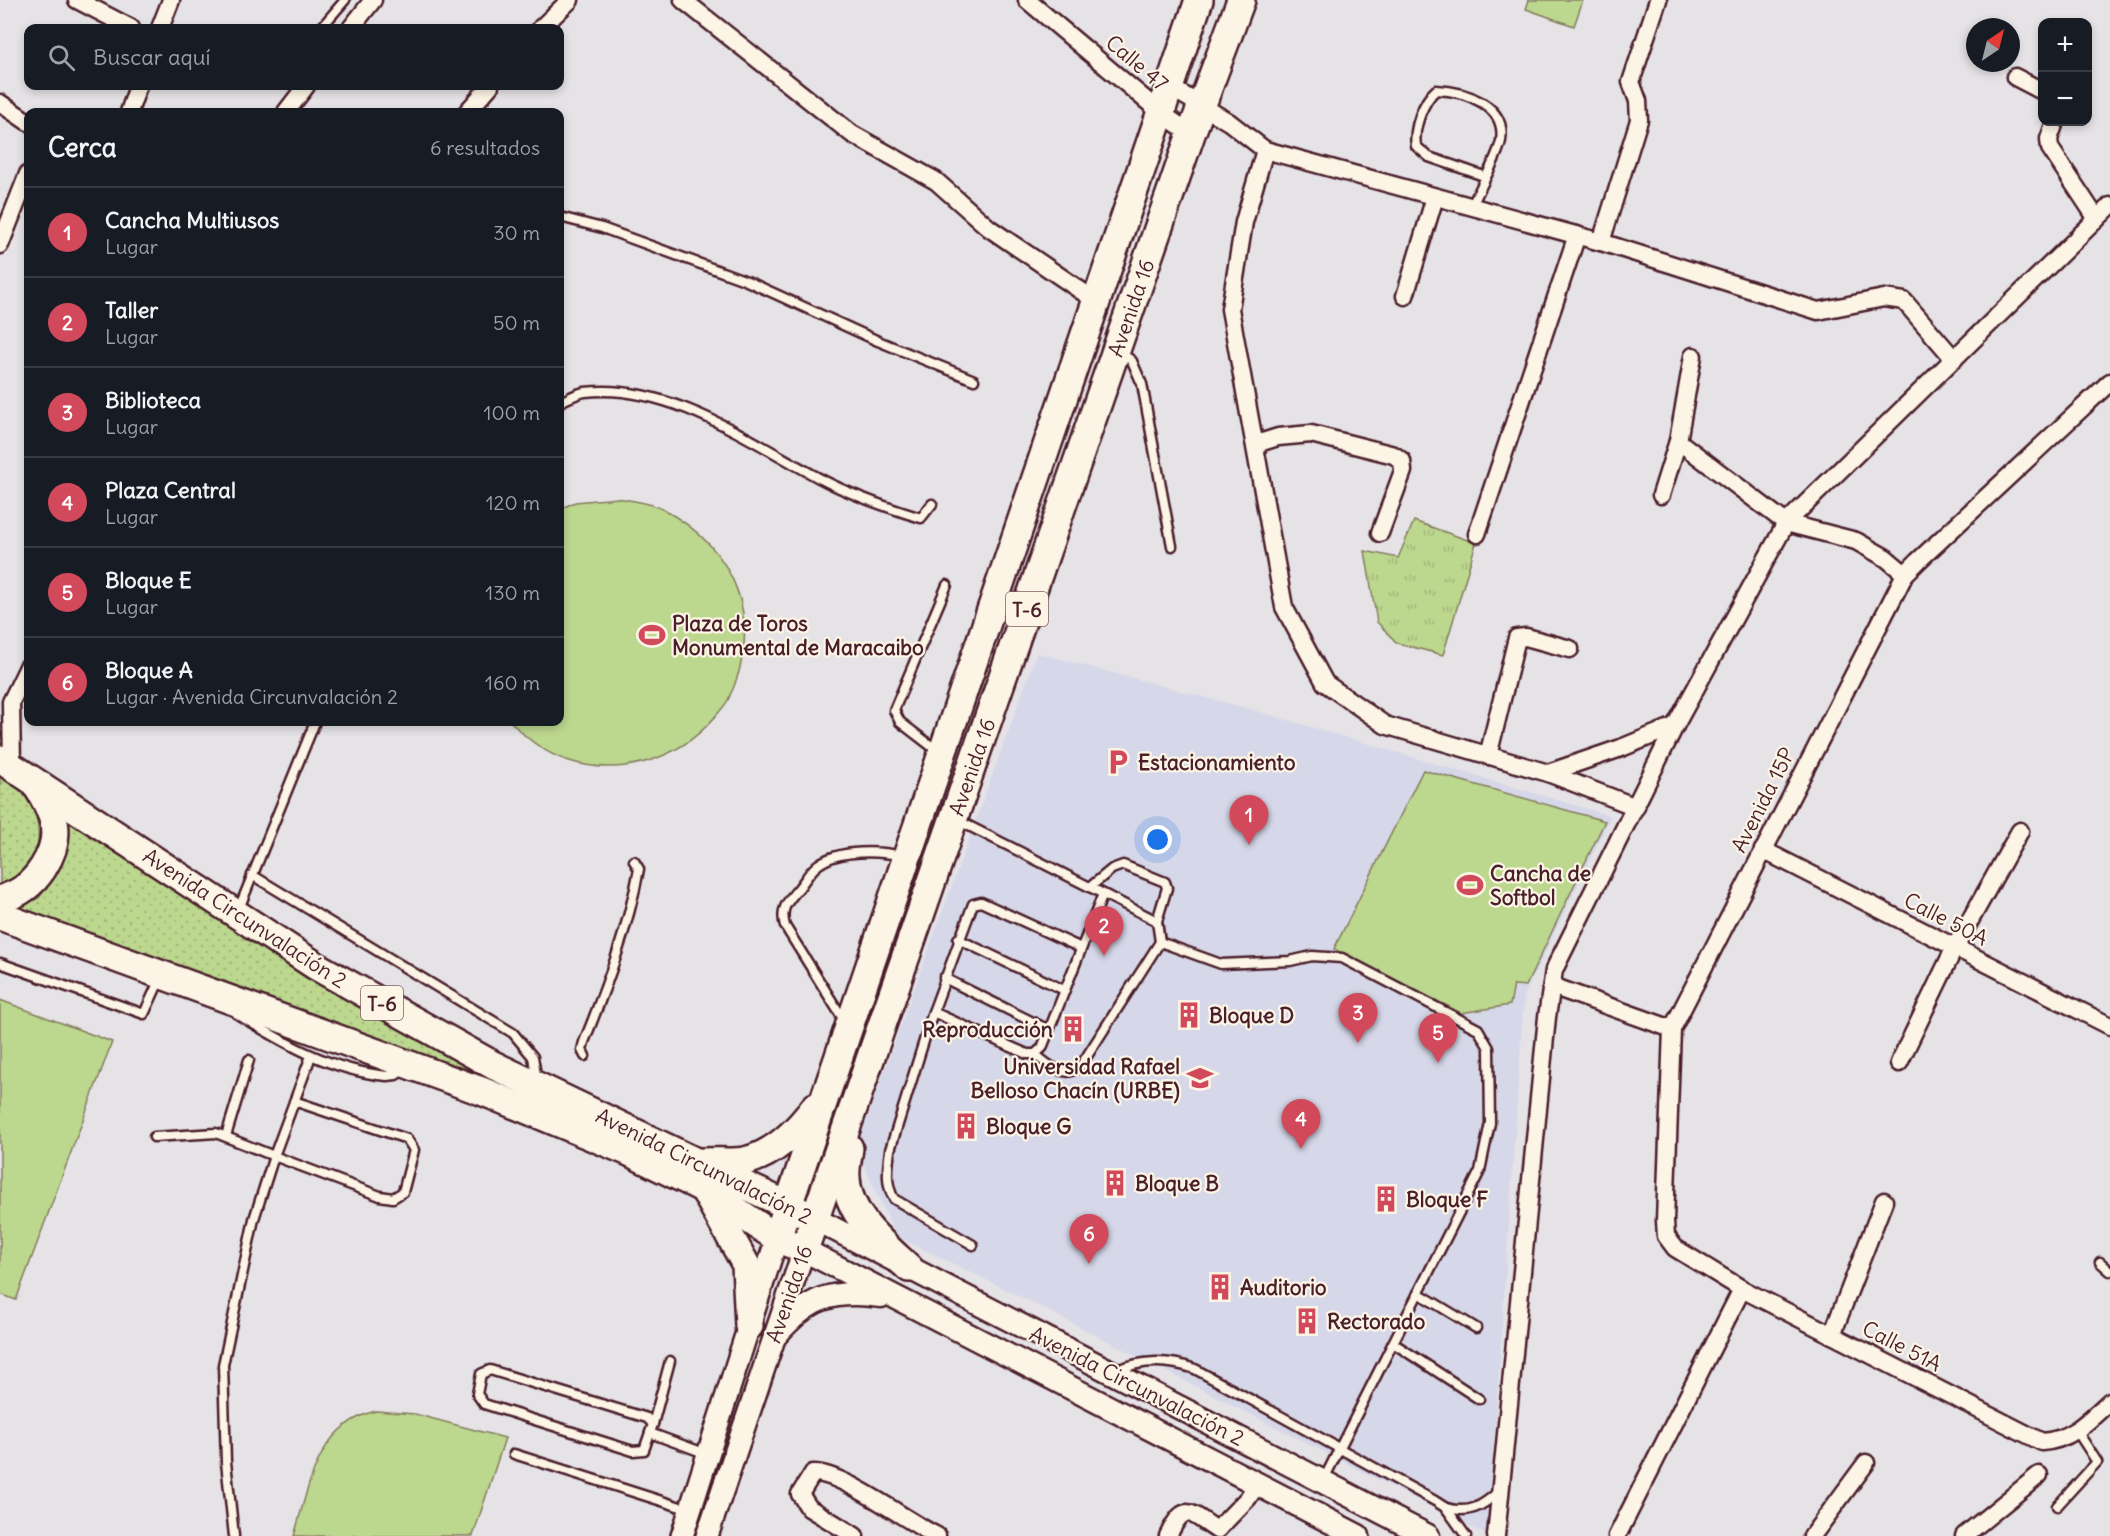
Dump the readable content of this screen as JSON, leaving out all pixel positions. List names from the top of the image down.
{
  "streets": {
    "highway": ["Avenida 16", "T-6", "Avenida Circunvalación 2"],
    "street": [
      "Calle 47",
      "Avenida 15P",
      "Calle 50A",
      "Calle 51A"
    ]
  },
  "crossings": [
    ["Calle 47", "Avenida 16"],
    ["Avenida 16", "Avenida Circunvalación 2"],
    ["Avenida 15P", "Calle 50A"],
    ["Avenida 15P", "Calle 51A"]
  ],
  "places": {
    "sports": ["Plaza de Toros Monumental de Maracaibo", "Cancha de Softbol"],
    "parking": ["Estacionamiento"],
    "building": [
      "Bloque D",
      "Reproducción",
      "Bloque G",
      "Bloque B",
      "Bloque F",
      "Auditorio",
      "Rectorado"
    ],
    "school or university": ["Universidad Rafael Belloso Chacín (URBE)"]
  },
  "north": "top right",
  "page": {
    "map_buttons": ["+", "−"],
    "search": "Buscar aquí",
    "heading": ["Cerca", "6 resultados"],
    "list": [
      {
        "mark": "1",
        "name": "Cancha Multiusos",
        "note": "Lugar",
        "value": "30 m"
      },
      {
        "mark": "2",
        "name": "Taller",
        "note": "Lugar",
        "value": "50 m"
      },
      {
        "mark": "3",
        "name": "Biblioteca",
        "note": "Lugar",
        "value": "100 m"
      },
      {
        "mark": "4",
        "name": "Plaza Central",
        "note": "Lugar",
        "value": "120 m"
      },
      {
        "mark": "5",
        "name": "Bloque E",
        "note": "Lugar",
        "value": "130 m"
      },
      {
        "mark": "6",
        "name": "Bloque A",
        "note": "Lugar · Avenida Circunvalación 2",
        "value": "160 m"
      }
    ],
    "pins": [
      "1",
      "2",
      "3",
      "5",
      "4",
      "6"
    ]
  }
}
